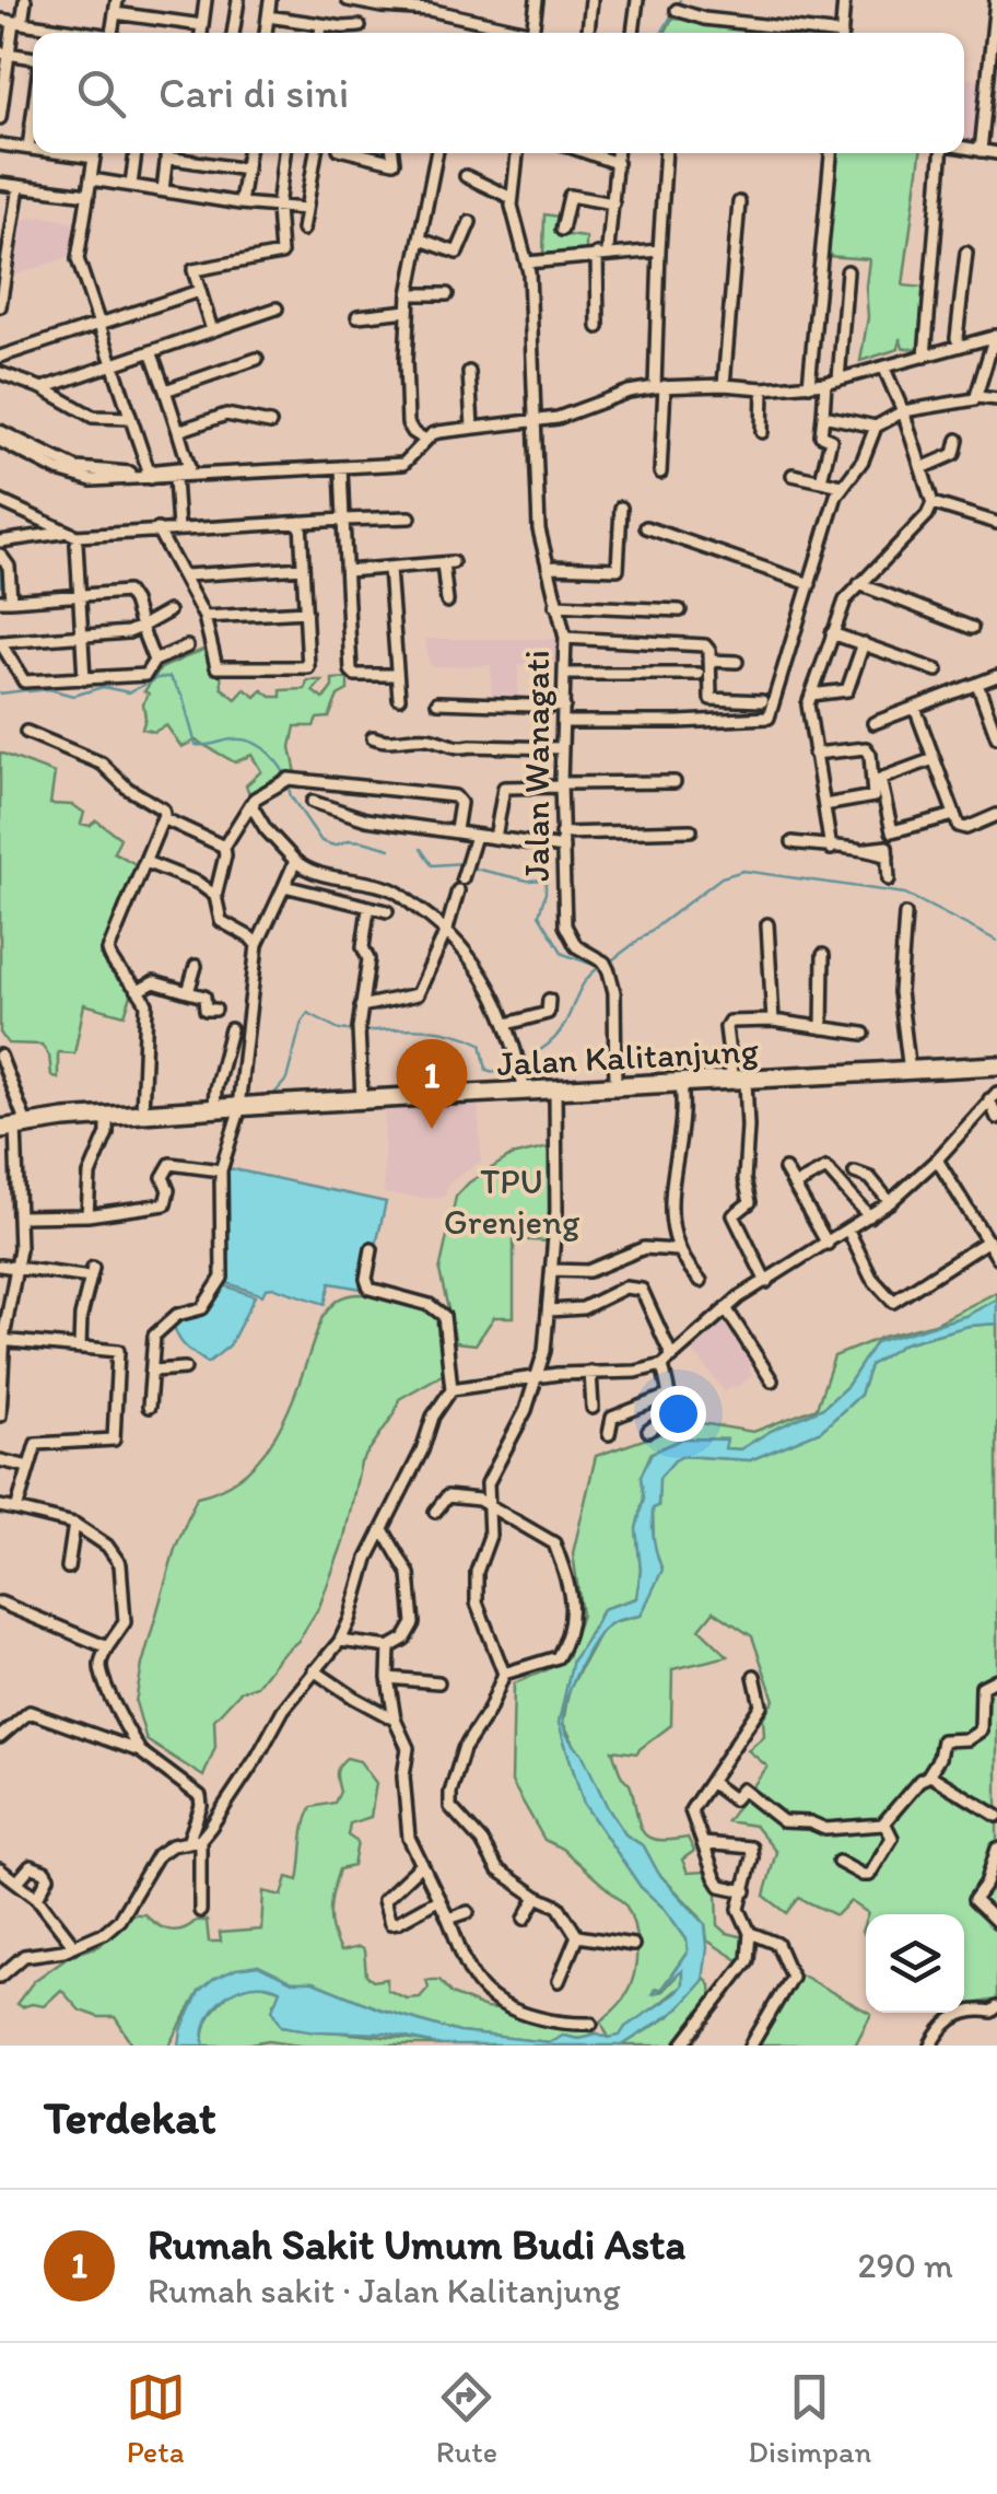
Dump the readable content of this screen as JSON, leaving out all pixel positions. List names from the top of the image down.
{
  "streets": {
    "main road": ["Jalan Kalitanjung"],
    "street": ["Jalan Wanagati"]
  },
  "crossings": [
    ["Jalan Wanagati", "Jalan Kalitanjung"]
  ],
  "parks": ["TPU Grenjeng"],
  "page": {
    "search": "Cari di sini",
    "pins": "1",
    "heading": "Terdekat",
    "list": [
      {
        "mark": "1",
        "name": "Rumah Sakit Umum Budi Asta",
        "note": "Rumah sakit · Jalan Kalitanjung",
        "value": "290 m"
      }
    ],
    "nav": ["Peta", "Rute", "Disimpan"]
  }
}
